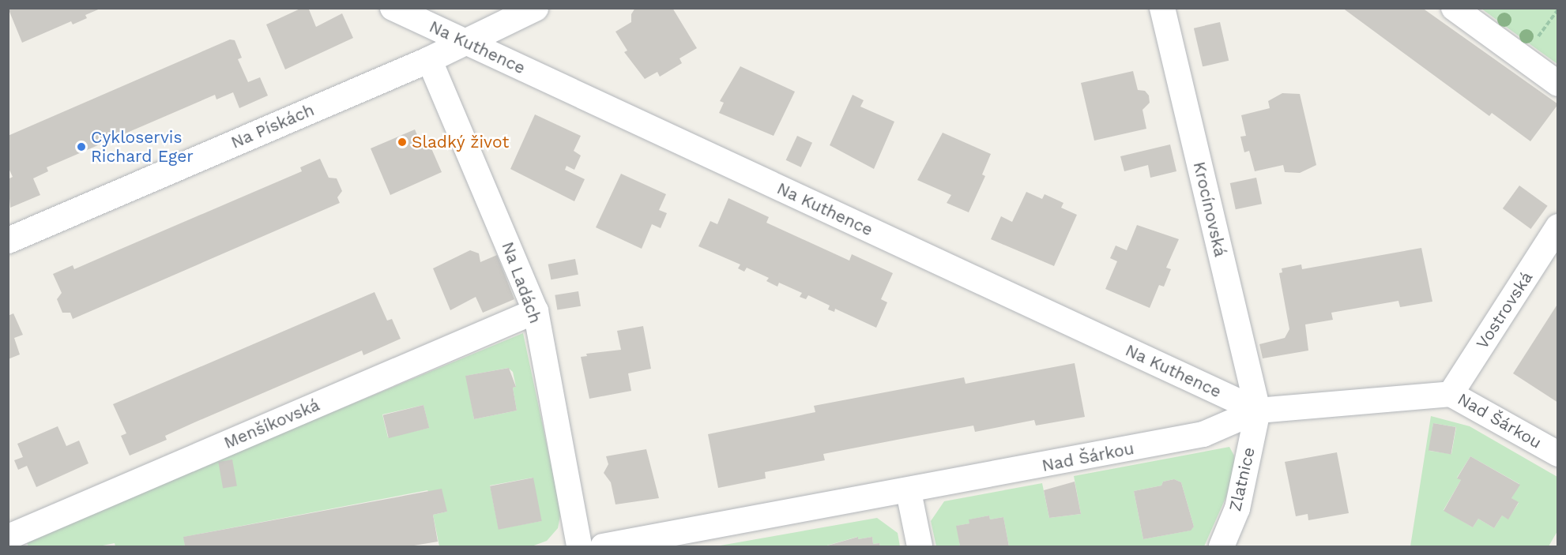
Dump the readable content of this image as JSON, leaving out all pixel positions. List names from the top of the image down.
{
  "streets": {
    "street": [
      "Na Kuthence",
      "Na Pískách",
      "Krocínovská",
      "Na Ladách",
      "Vostrovská",
      "Nad Šárkou",
      "Menšíkovská",
      "Zlatnice"
    ]
  },
  "crossings": [
    ["Na Kuthence", "Na Pískách"],
    ["Na Kuthence", "Krocínovská"],
    ["Na Kuthence", "Nad Šárkou"],
    ["Na Kuthence", "Zlatnice"],
    ["Na Pískách", "Na Ladách"],
    ["Krocínovská", "Nad Šárkou"],
    ["Krocínovská", "Zlatnice"],
    ["Na Ladách", "Menšíkovská"],
    ["Vostrovská", "Nad Šárkou"],
    ["Nad Šárkou", "Zlatnice"]
  ],
  "places": ["Sladký život", "Cykloservis Richard Eger"]
}
